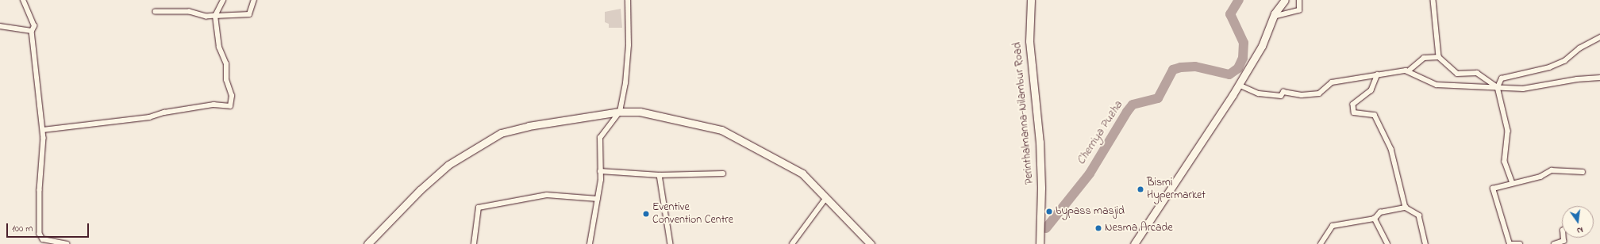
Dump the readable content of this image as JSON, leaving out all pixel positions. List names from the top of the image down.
{
  "streets": {
    "main road": ["Perinthalmanna-Nilambur Road"]
  },
  "water": ["Cherriya Puzha"],
  "places": [
    "Bismi Hypermarket",
    "bypass masjid",
    "Eventive Convention Centre",
    "Nesma Arcade"
  ],
  "scale_bar": "100 m",
  "north": "bottom"
}
